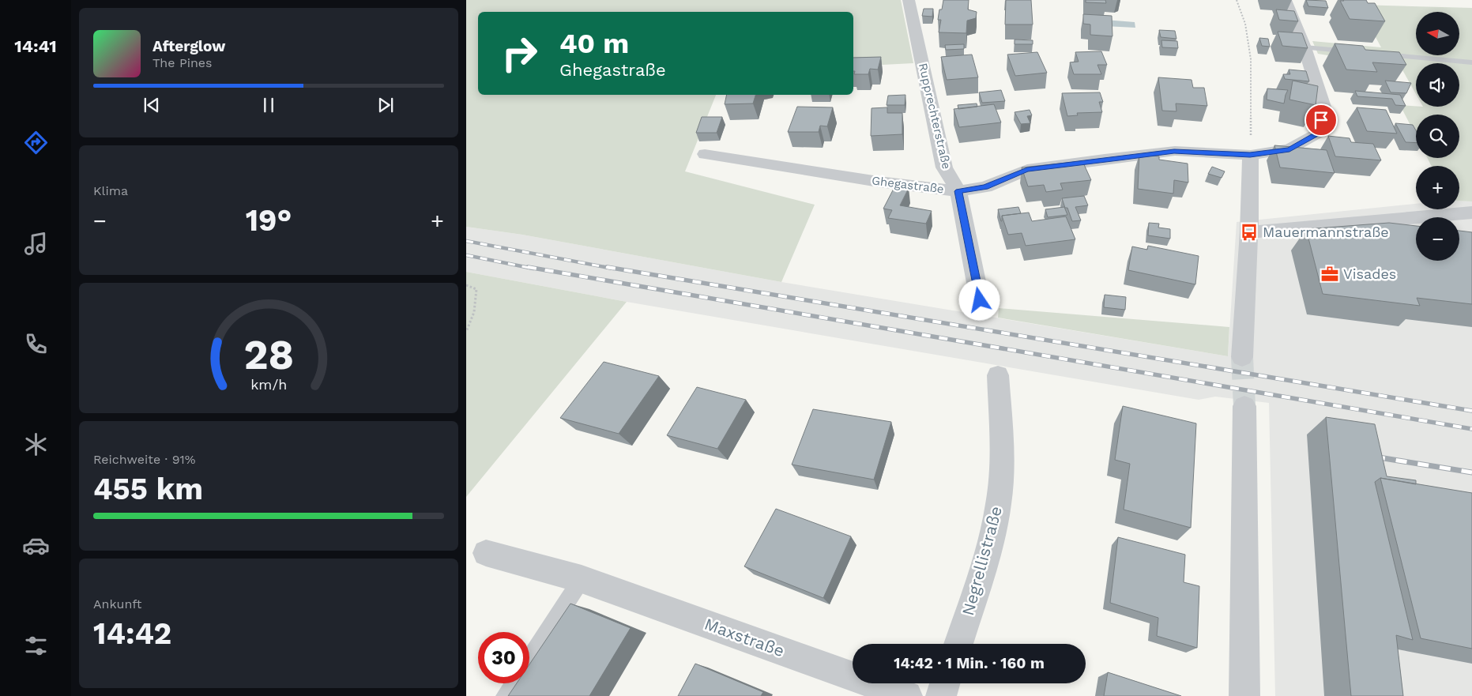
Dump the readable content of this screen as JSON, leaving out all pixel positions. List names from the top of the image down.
{
  "streets": {
    "street": [
      "Rupprechterstraße",
      "Ghegastraße",
      "Negrellistraße",
      "Maxstraße"
    ]
  },
  "crossings": [
    ["Rupprechterstraße", "Ghegastraße"]
  ],
  "places": {
    "bus stop": ["Mauermannstraße"],
    "office": ["Visades"]
  },
  "north": "left",
  "page": {
    "tabs": "14:41",
    "map_buttons": ["+", "−"],
    "turn": ["40 m", "Ghegastraße"],
    "song": ["Afterglow", "The Pines"],
    "tile": [
      "Klima",
      ["Reichweite · 91%", "455 km"],
      ["Ankunft", "14:42"]
    ],
    "heat": ["−", "19°", "+"],
    "limit": "30",
    "trip": "14:42 · 1 Min. · 160 m",
    "gauge": ["28", "km/h"]
  }
}
